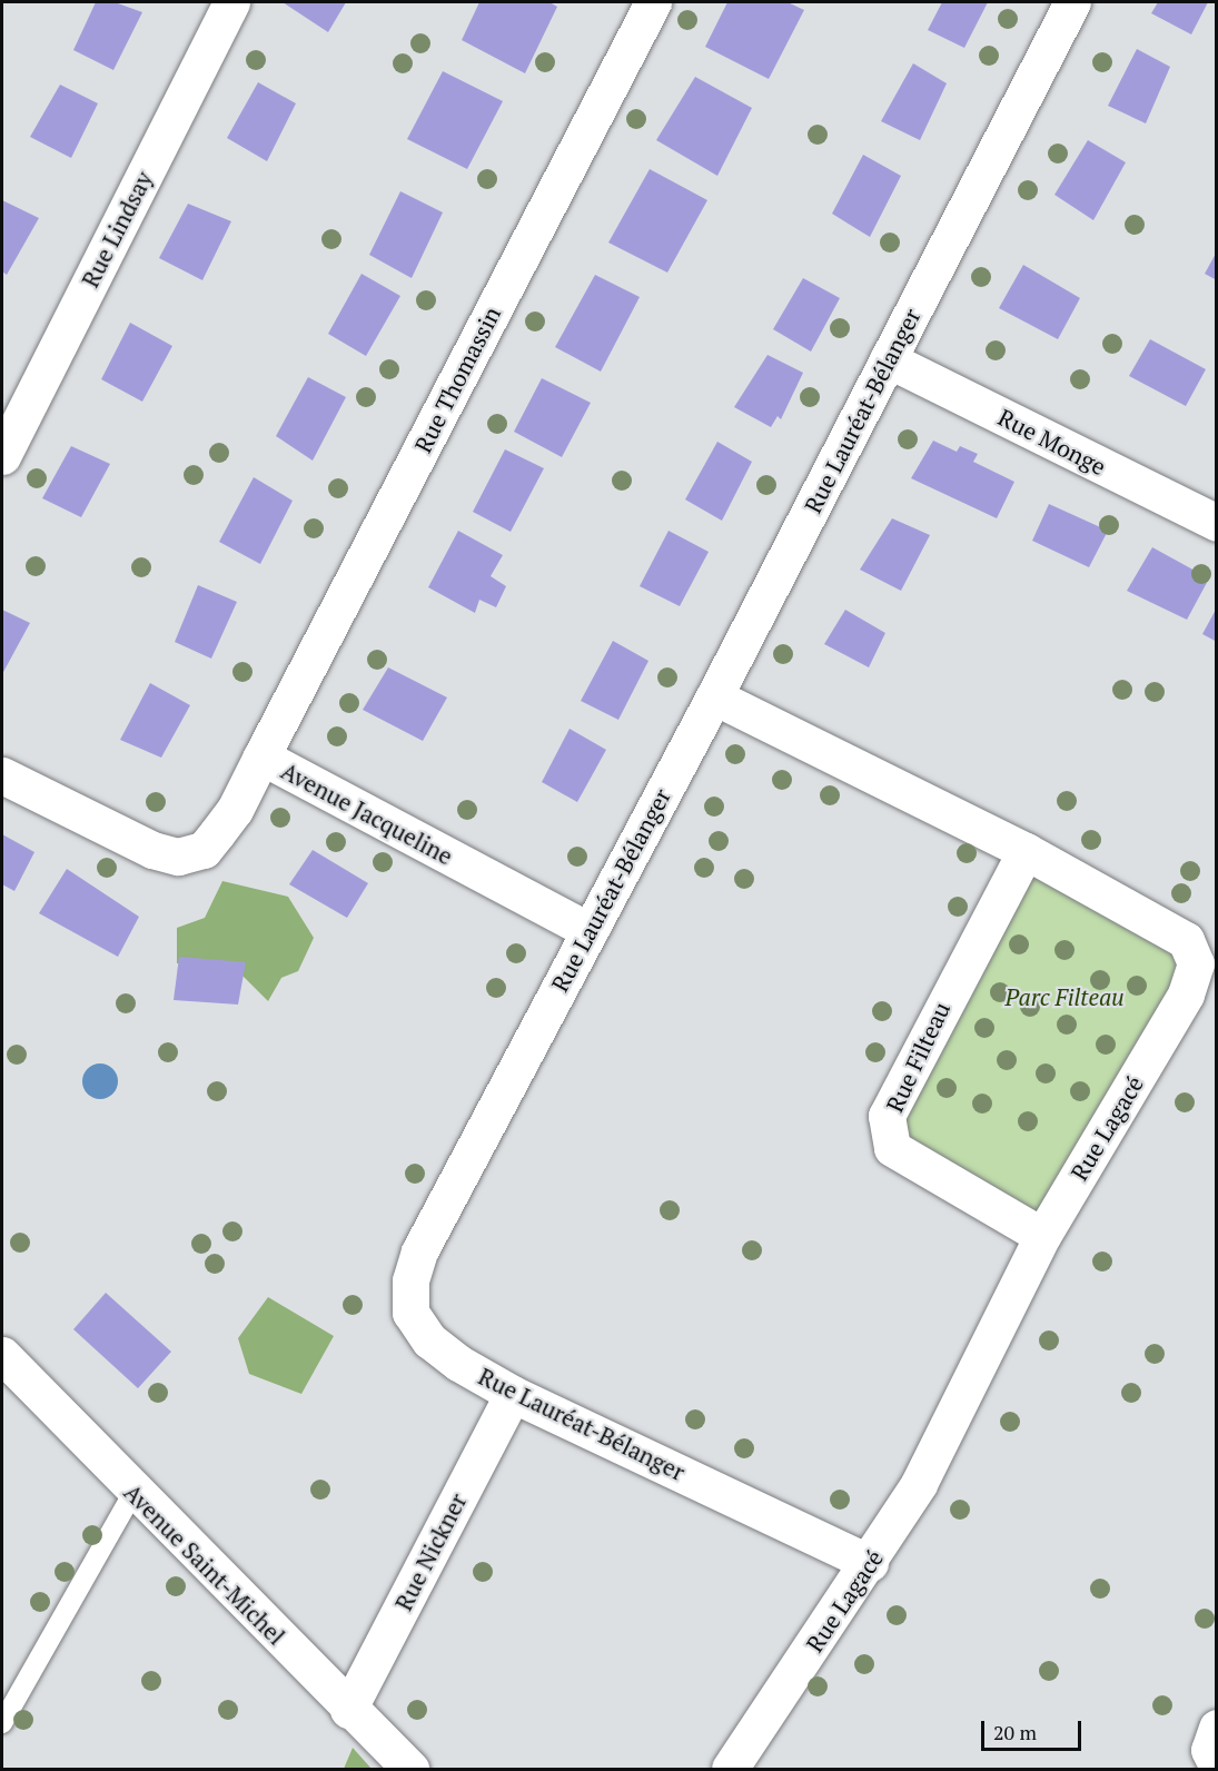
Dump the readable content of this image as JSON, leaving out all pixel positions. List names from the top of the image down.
{
  "streets": {
    "street": [
      "Rue Lindsay",
      "Rue Thomassin",
      "Rue Lauréat-Bélanger",
      "Rue Monge",
      "Avenue Jacqueline",
      "Rue Filteau",
      "Rue Lagacé",
      "Rue Nickner",
      "Avenue Saint-Michel"
    ]
  },
  "crossings": [
    ["Rue Thomassin", "Avenue Jacqueline"],
    ["Rue Lauréat-Bélanger", "Rue Monge"],
    ["Rue Lauréat-Bélanger", "Avenue Jacqueline"],
    ["Rue Lauréat-Bélanger", "Rue Lagacé"],
    ["Rue Lauréat-Bélanger", "Rue Nickner"],
    ["Rue Filteau", "Rue Lagacé"],
    ["Rue Nickner", "Avenue Saint-Michel"]
  ],
  "parks": ["Parc Filteau"],
  "scale_bar": "20 m"
}
